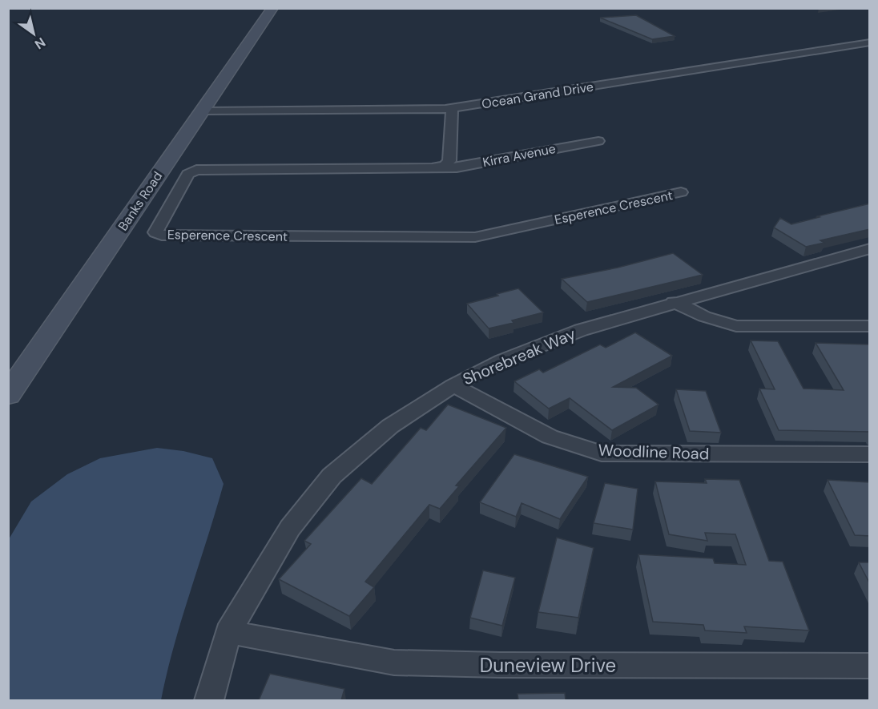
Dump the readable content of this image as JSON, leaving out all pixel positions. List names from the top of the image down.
{
  "streets": {
    "street": [
      "Ocean Grand Drive",
      "Kirra Avenue",
      "Banks Road",
      "Esperence Crescent",
      "Shorebreak Way",
      "Woodline Road",
      "Duneview Drive"
    ]
  },
  "crossings": [
    ["Ocean Grand Drive", "Banks Road"],
    ["Kirra Avenue", "Esperence Crescent"],
    ["Shorebreak Way", "Woodline Road"],
    ["Shorebreak Way", "Duneview Drive"]
  ],
  "north": "bottom right"
}
